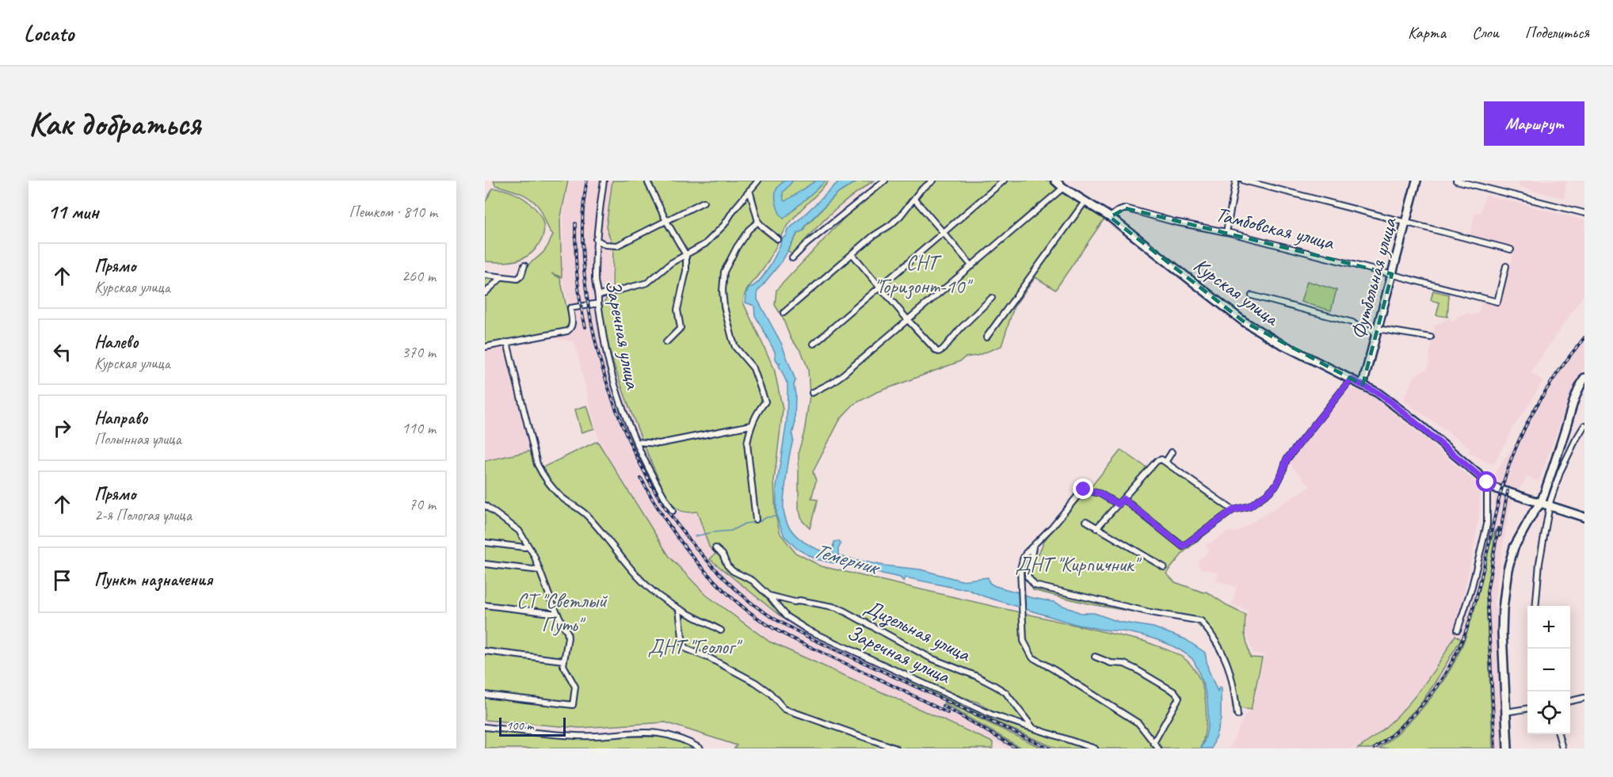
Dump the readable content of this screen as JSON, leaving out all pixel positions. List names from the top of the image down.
{
  "streets": {
    "street": [
      "Тамбовская улица",
      "Футбольная улица",
      "Курская улица",
      "Заречная улица",
      "Дизельная улица"
    ]
  },
  "crossings": [
    ["Тамбовская улица", "Футбольная улица"],
    ["Тамбовская улица", "Курская улица"],
    ["Футбольная улица", "Курская улица"],
    ["Заречная улица", "Дизельная улица"]
  ],
  "water": ["Темерник"],
  "parks": [
    "СНТ \"Горизонт-10\"",
    "ДНТ \"Кирпичник\"",
    "СТ \"Светлый Путь\"",
    "ДНТ \"Геолог\""
  ],
  "scale_bar": "100 m",
  "page": {
    "header": "Locato",
    "nav": ["Карта", "Слои", "Поделиться"],
    "buttons": "Маршрут",
    "title": "Как добраться",
    "heading": ["11 мин", "Пешком · 810 m"],
    "list": [
      ["Прямо", "Курская улица", "260 m"],
      ["Налево", "Курская улица", "370 m"],
      ["Направо", "Полынная улица", "110 m"],
      ["Прямо", "2-я Пологая улица", "70 m"],
      "Пункт назначения"
    ],
    "map_buttons": ["+", "−"],
    "scale": "100 m"
  }
}
